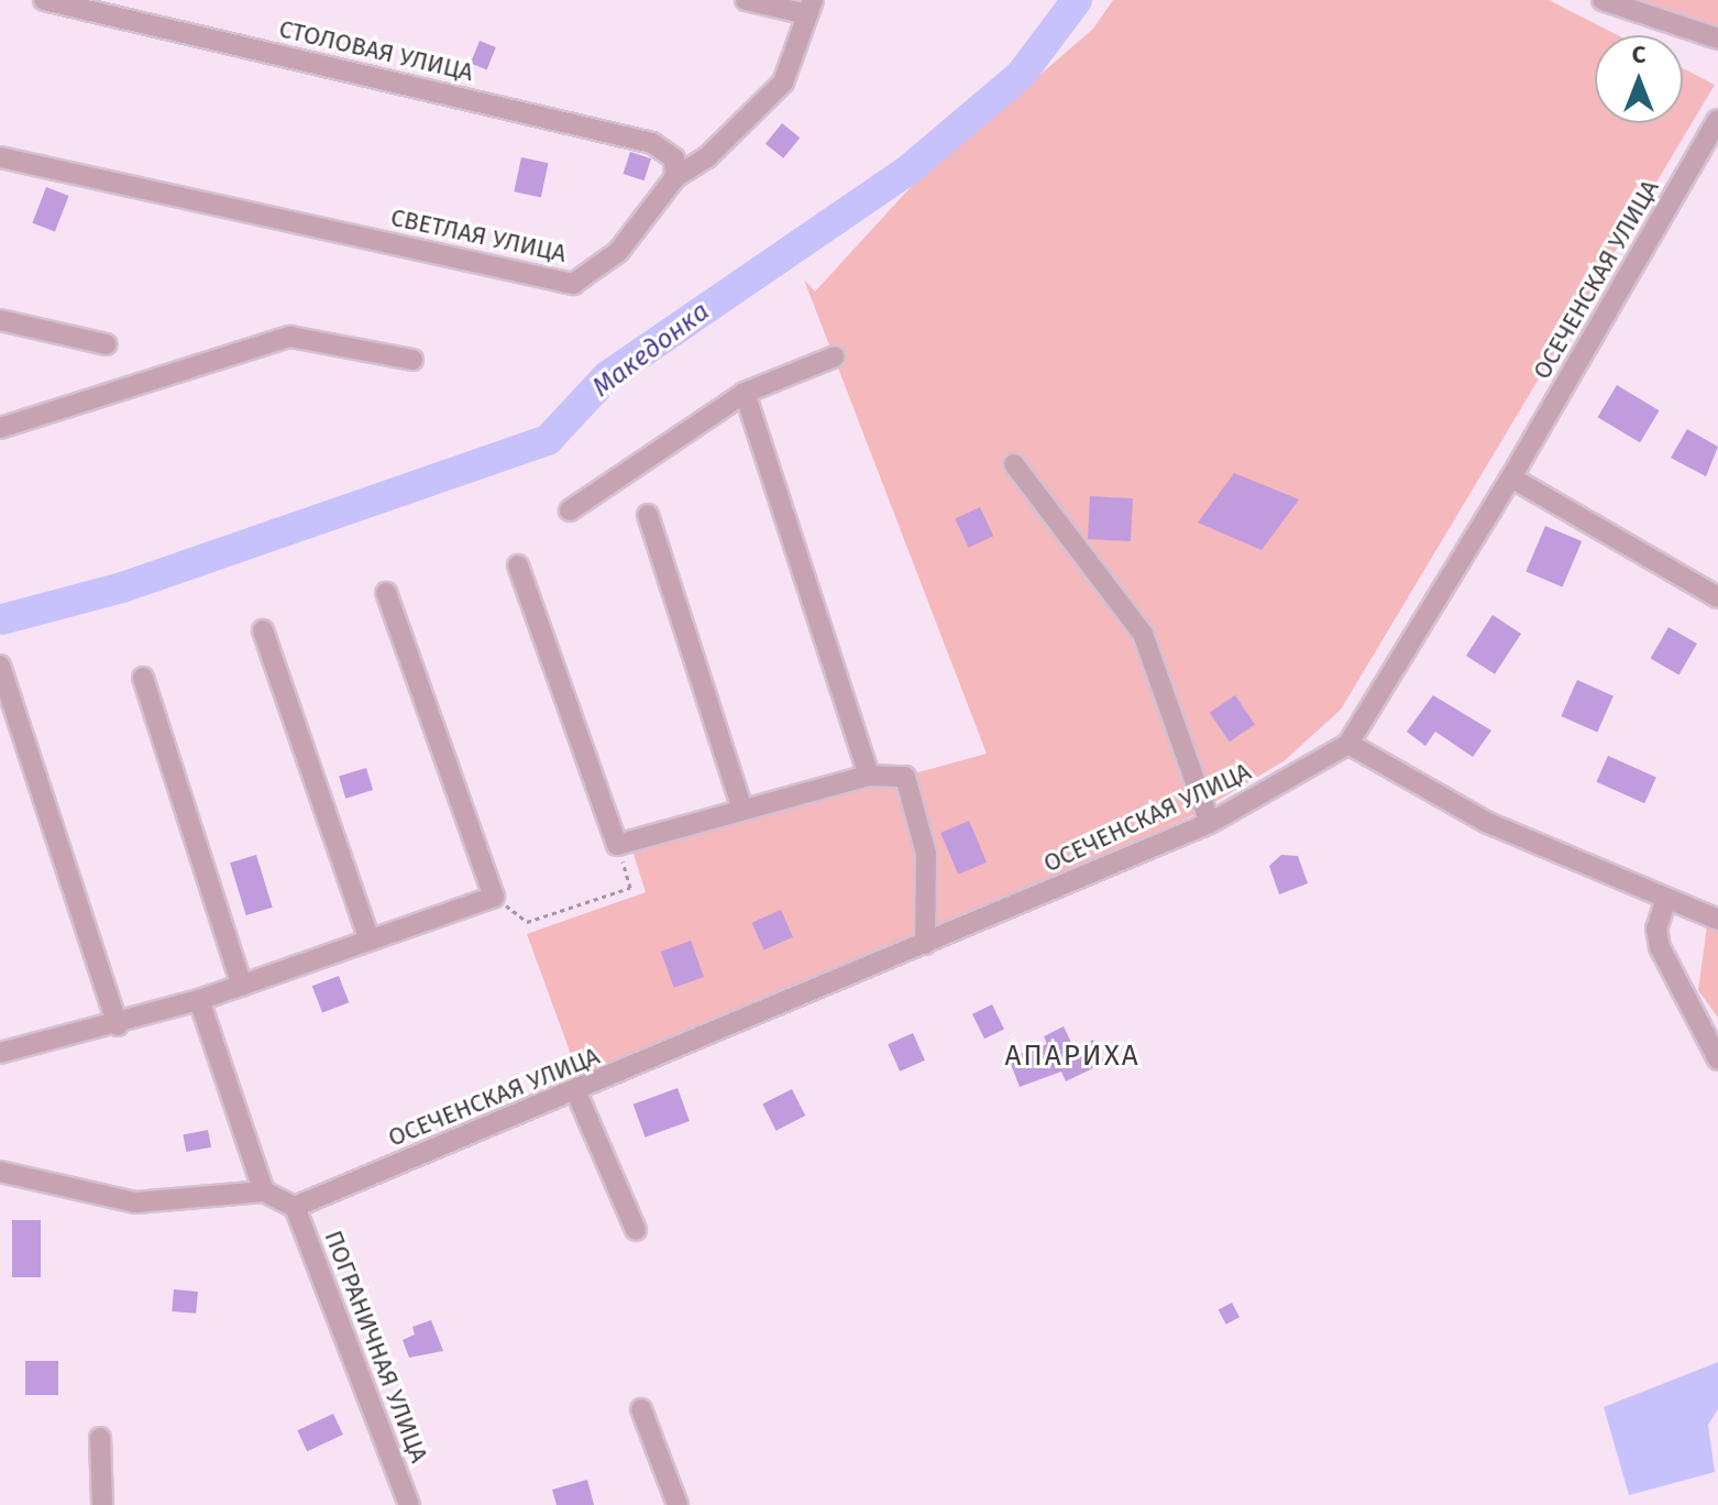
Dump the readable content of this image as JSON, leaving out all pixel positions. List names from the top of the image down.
{
  "streets": {
    "street": [
      "СТОЛОВАЯ УЛИЦА",
      "СВЕТЛАЯ УЛИЦА",
      "ОСЕЧЕНСКАЯ УЛИЦА",
      "ПОГРАНИЧНАЯ УЛИЦА"
    ]
  },
  "crossings": [
    ["СТОЛОВАЯ УЛИЦА", "СВЕТЛАЯ УЛИЦА"],
    ["ОСЕЧЕНСКАЯ УЛИЦА", "ПОГРАНИЧНАЯ УЛИЦА"]
  ],
  "districts": ["АПАРИХА"],
  "water": ["Македонка"],
  "north": "top"
}
